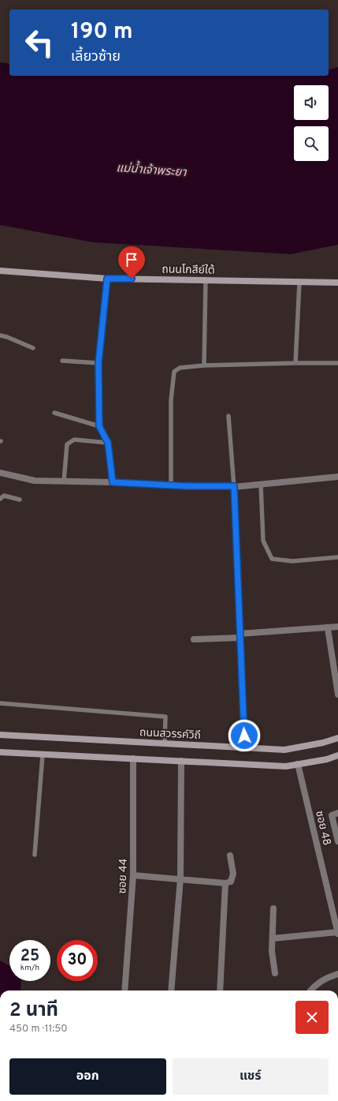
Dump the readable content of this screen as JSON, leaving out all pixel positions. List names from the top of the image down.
{
  "streets": {
    "main road": ["ถนนโกสีย์ใต้", "ถนนสวรรค์วิถี"],
    "street": ["ซอย 48", "ซอย 44"]
  },
  "water": ["แม่น้ำเจ้าพระยา"],
  "page": {
    "turn": ["190 m", "เลี้ยวซ้าย"],
    "speed": "25 km/h",
    "limit": "30",
    "heading": ["2 นาที", "450 m · 11:50"],
    "buttons": ["ออก", "แชร์"]
  }
}
